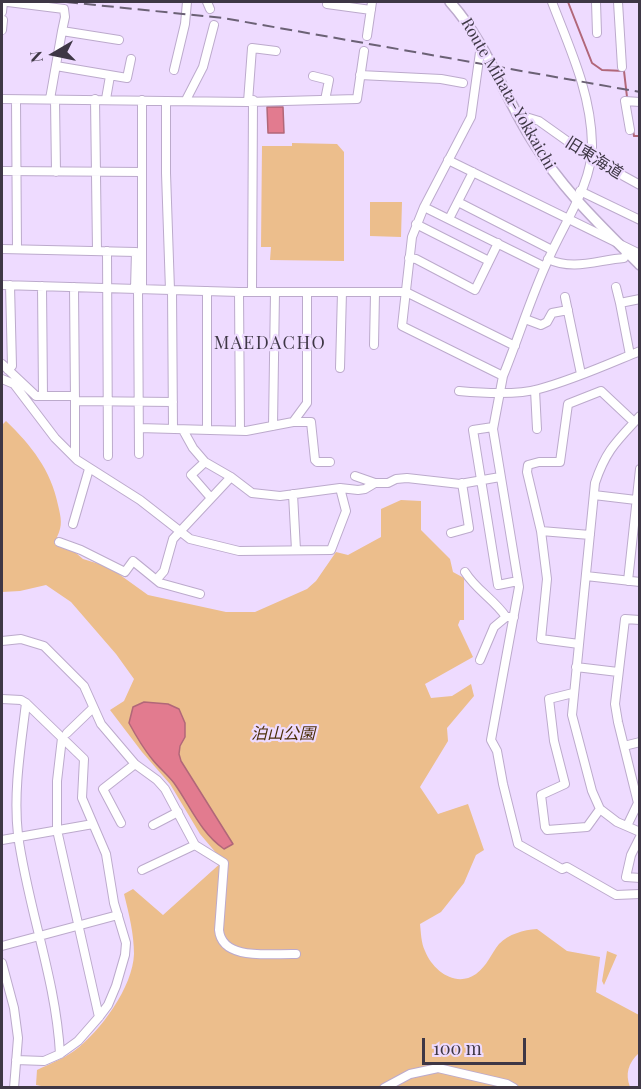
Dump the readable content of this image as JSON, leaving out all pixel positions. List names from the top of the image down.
{
  "streets": {
    "main road": ["Route Mihata-Yokkaichi"],
    "street": ["旧東海道"]
  },
  "crossings": [
    ["Route Mihata-Yokkaichi", "旧東海道"]
  ],
  "districts": ["MAEDACHO"],
  "parks": ["泊山公園"],
  "scale_bar": "100 m",
  "north": "left"
}
